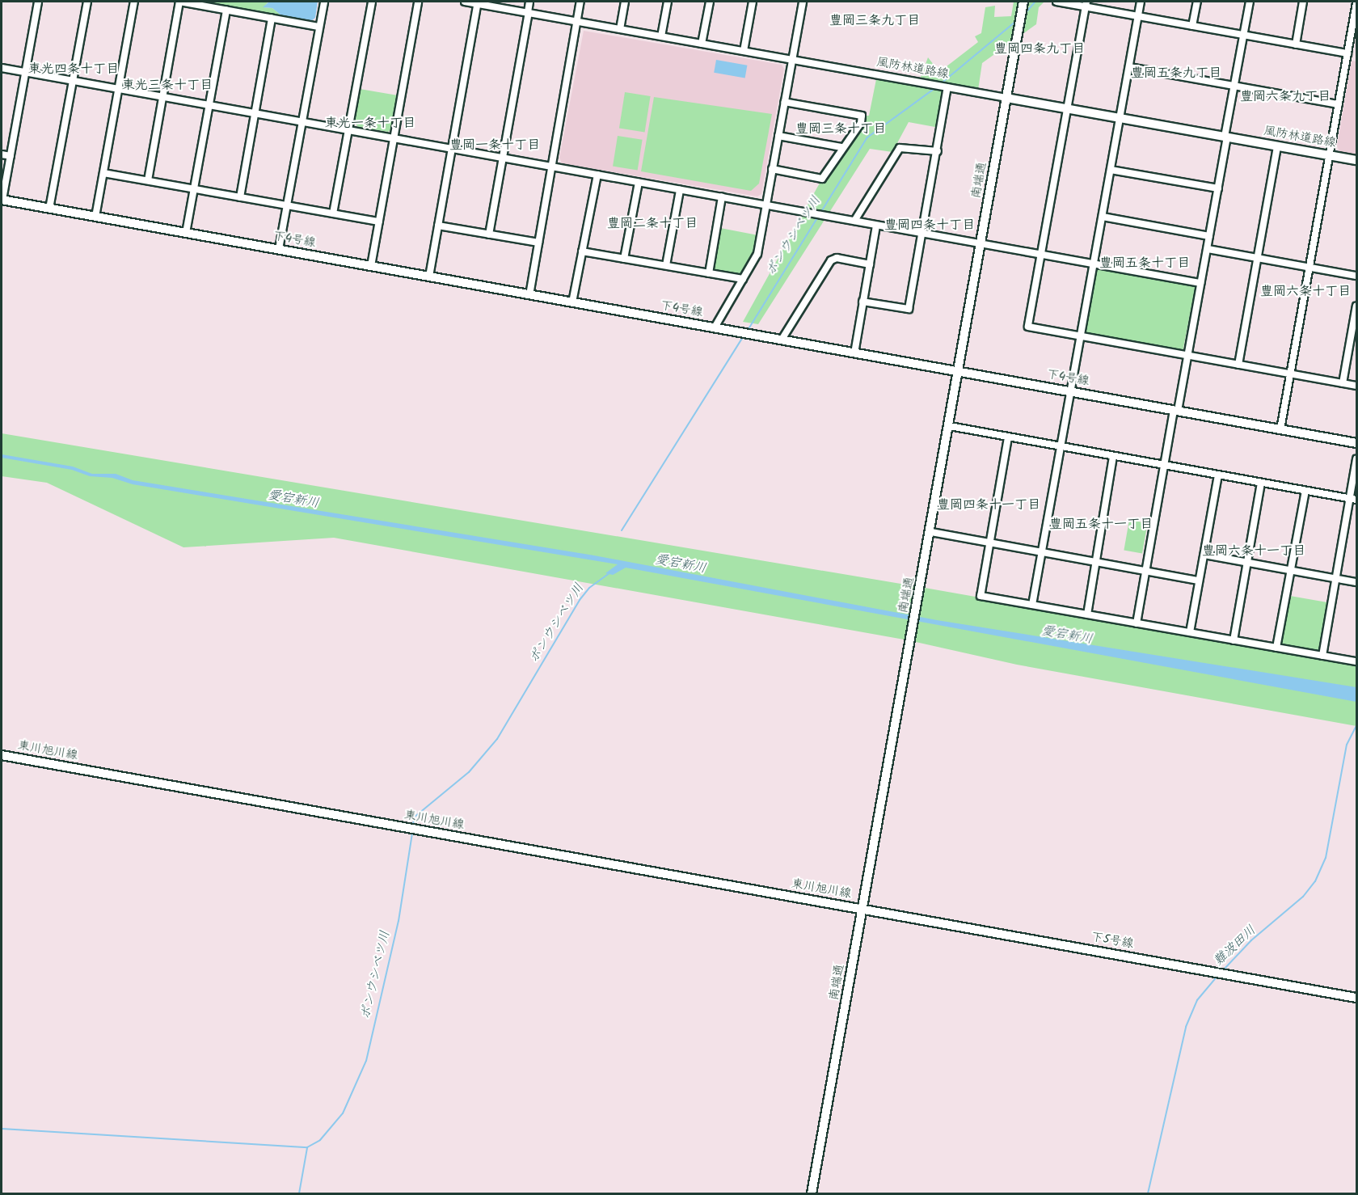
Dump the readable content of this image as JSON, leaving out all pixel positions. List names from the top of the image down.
{
  "streets": {
    "street": [
      "風防林道路線",
      "南端通",
      "下4号線",
      "東川旭川線",
      "下5号線"
    ]
  },
  "crossings": [
    ["風防林道路線", "南端通"],
    ["南端通", "下4号線"],
    ["南端通", "東川旭川線"],
    ["南端通", "下5号線"],
    ["東川旭川線", "下5号線"]
  ],
  "districts": [
    "豊岡三条九丁目",
    "豊岡四条九丁目",
    "東光四条十丁目",
    "豊岡五条九丁目",
    "東光三条十丁目",
    "豊岡六条九丁目",
    "東光一条十丁目",
    "豊岡三条十丁目",
    "豊岡一条十丁目",
    "豊岡二条十丁目",
    "豊岡四条十丁目",
    "豊岡五条十丁目",
    "豊岡六条十丁目",
    "豊岡四条十一丁目",
    "豊岡五条十一丁目",
    "豊岡六条十一丁目"
  ],
  "water": ["ポンウシベツ川", "愛宕新川", "難波田川"]
}
